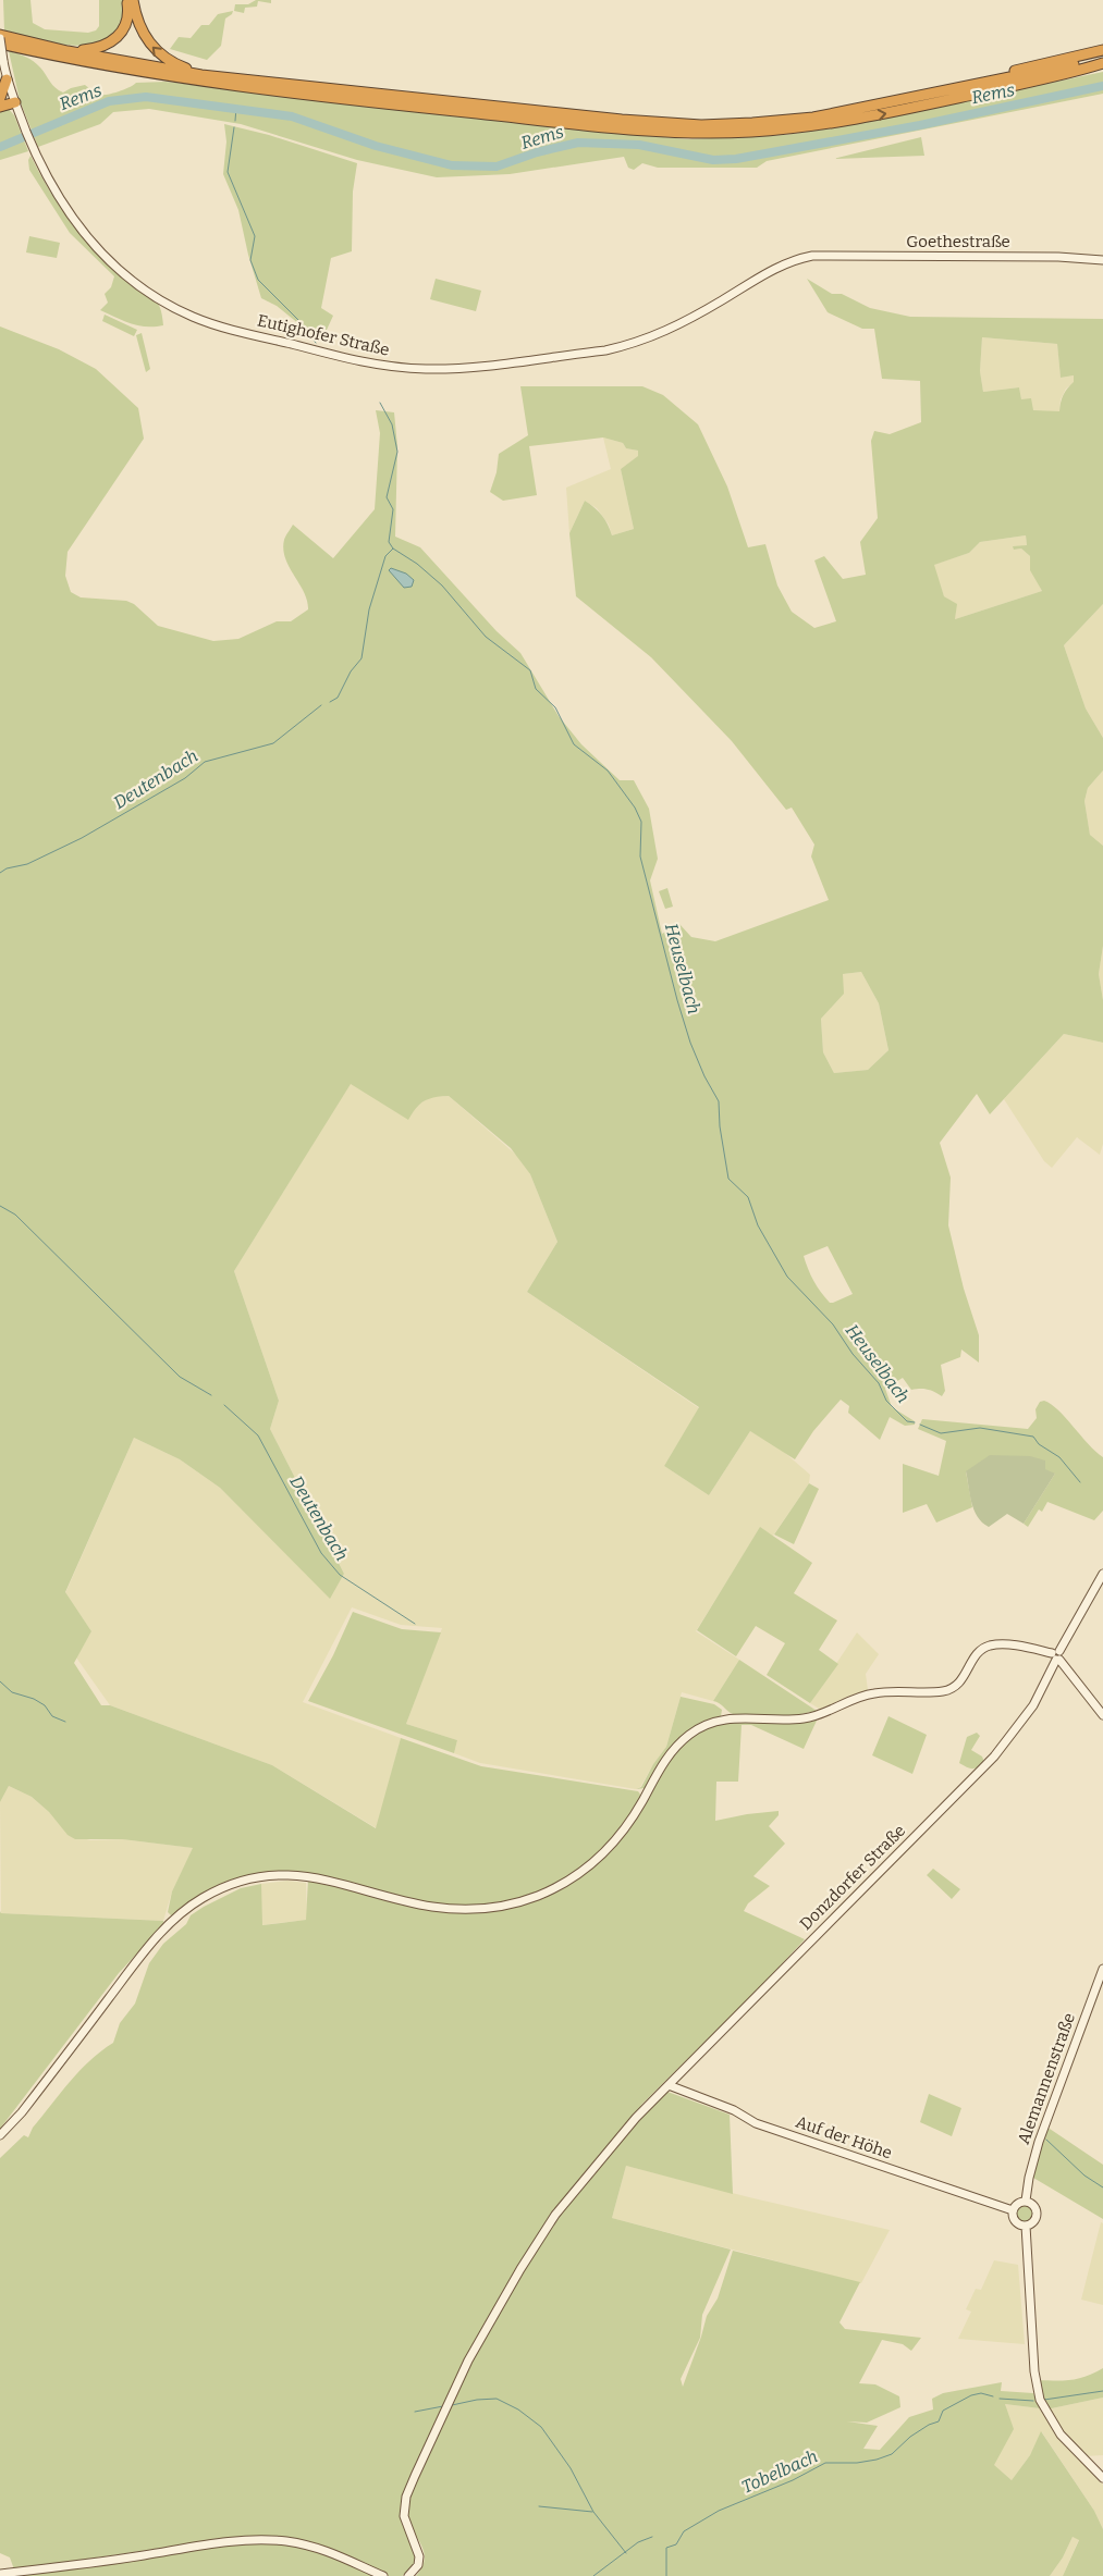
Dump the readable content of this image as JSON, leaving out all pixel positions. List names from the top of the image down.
{
  "streets": {
    "main road": [
      "Goethestraße",
      "Eutighofer Straße",
      "Donzdorfer Straße",
      "Alemannenstraße",
      "Auf der Höhe"
    ]
  },
  "crossings": [
    ["Goethestraße", "Eutighofer Straße"],
    ["Donzdorfer Straße", "Auf der Höhe"],
    ["Alemannenstraße", "Auf der Höhe"]
  ],
  "water": [
    "Rems",
    "Deutenbach",
    "Heuselbach",
    "Tobelbach"
  ]
}
